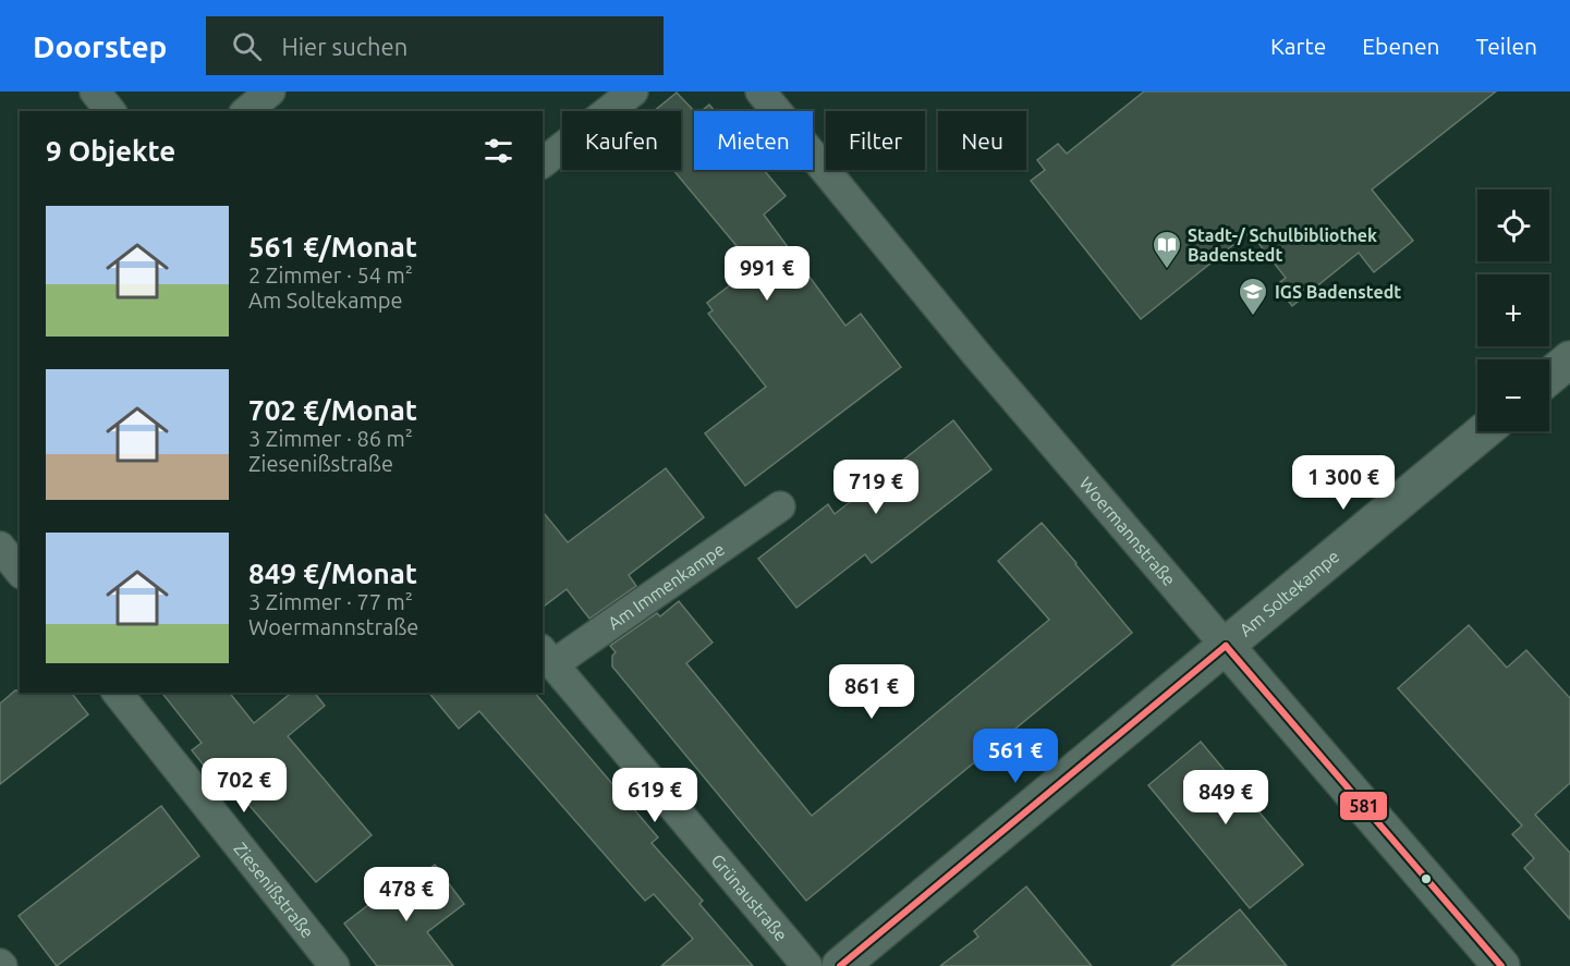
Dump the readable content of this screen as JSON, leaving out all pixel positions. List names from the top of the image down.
{
  "streets": {
    "street": [
      "Woermannstraße",
      "Am Immenkampe",
      "Am Soltekampe",
      "Ziesenißstraße",
      "Grünaustraße"
    ]
  },
  "crossings": [
    ["Woermannstraße", "Am Soltekampe"],
    ["Am Immenkampe", "Grünaustraße"]
  ],
  "places": {
    "library": ["Stadt-/ Schulbibliothek Badenstedt"],
    "school or university": ["IGS Badenstedt"]
  },
  "lines": ["transit line 581"],
  "page": {
    "header": "Doorstep",
    "search": "Hier suchen",
    "nav": ["Karte", "Ebenen", "Teilen"],
    "chip": [
      "Kaufen",
      "Mieten",
      "Filter",
      "Neu"
    ],
    "heading": "9 Objekte",
    "map_buttons": ["+", "−"],
    "list": [
      {
        "name": "561 €/Monat",
        "note": "2 Zimmer · 54 m² · Am Soltekampe"
      },
      {
        "name": "702 €/Monat",
        "note": "3 Zimmer · 86 m² · Ziesenißstraße"
      },
      {
        "name": "849 €/Monat",
        "note": "3 Zimmer · 77 m² · Woermannstraße"
      }
    ],
    "price": [
      "991 €",
      "1 300 €",
      "719 €",
      "861 €",
      "561 €",
      "702 €",
      "619 €",
      "849 €",
      "478 €"
    ]
  }
}
